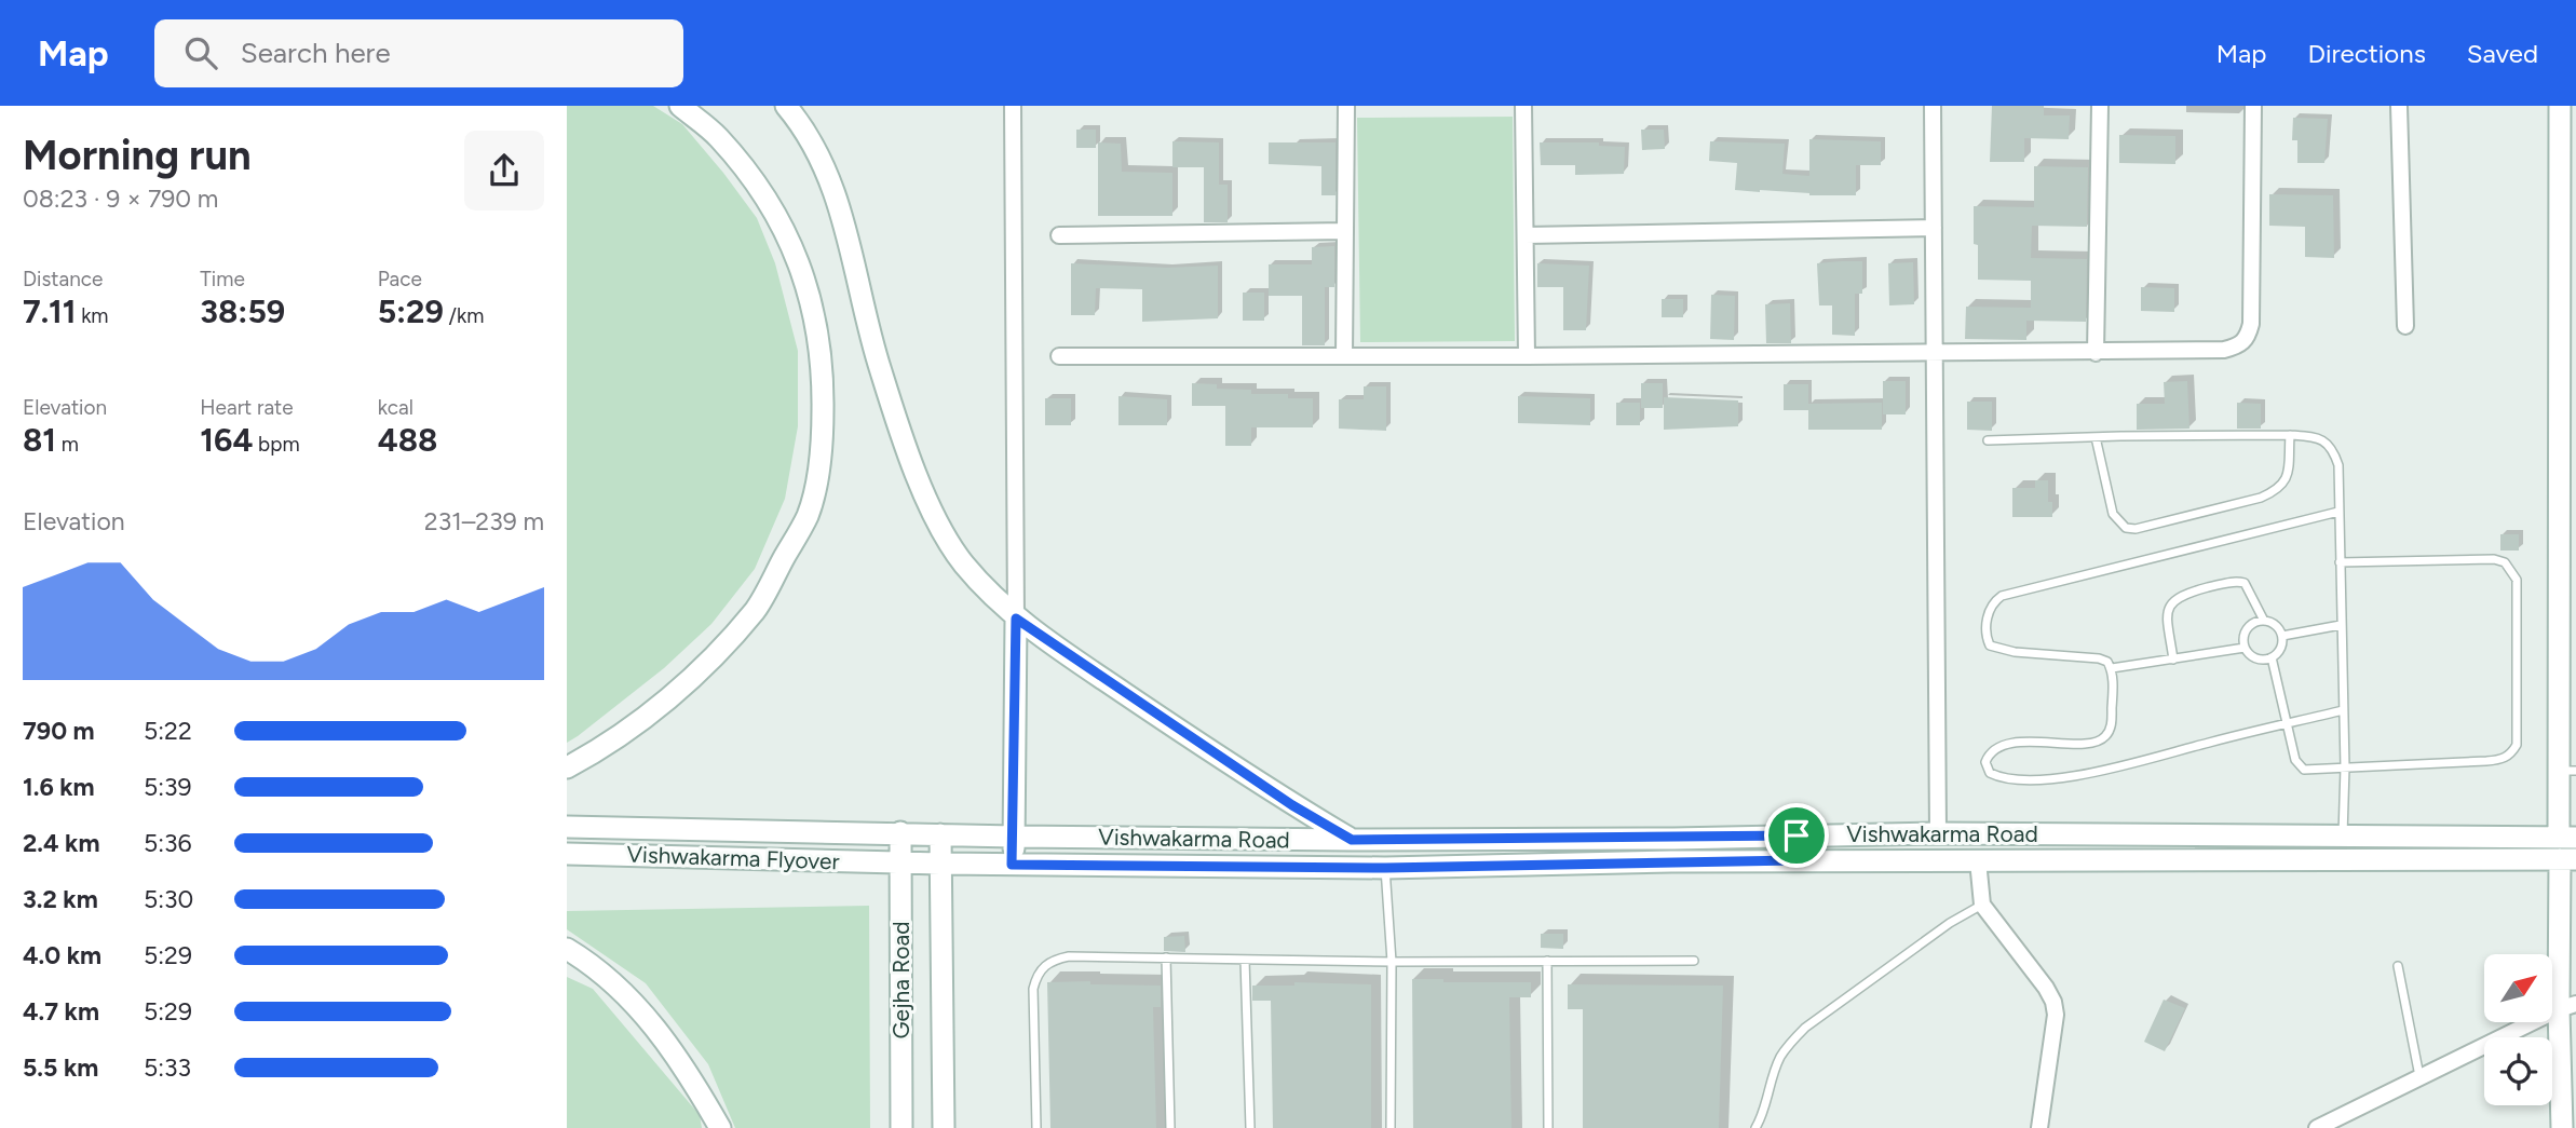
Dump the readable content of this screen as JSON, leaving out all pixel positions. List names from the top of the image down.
{
  "streets": {
    "main road": ["Vishwakarma Road", "Vishwakarma Flyover", "Gejha Road"]
  },
  "crossings": [
    ["Vishwakarma Road", "Vishwakarma Flyover"],
    ["Vishwakarma Road", "Gejha Road"],
    ["Vishwakarma Flyover", "Gejha Road"]
  ],
  "north": "top right",
  "page": {
    "header": "Map",
    "search": "Search here",
    "nav": ["Map", "Directions", "Saved"],
    "heading": ["Morning run", "08:23 · 9 × 790 m"],
    "stats": [
      ["Distance", "7.11 km"],
      ["Time", "38:59"],
      ["Pace", "5:29 /km"],
      ["Elevation", "81 m"],
      ["Heart rate", "164 bpm"],
      ["kcal", "488"]
    ],
    "chart": ["Elevation", "231–239 m"],
    "list": [
      {
        "name": "790 m",
        "note": "5:22"
      },
      {
        "name": "1.6 km",
        "note": "5:39"
      },
      {
        "name": "2.4 km",
        "note": "5:36"
      },
      {
        "name": "3.2 km",
        "note": "5:30"
      },
      {
        "name": "4.0 km",
        "note": "5:29"
      },
      {
        "name": "4.7 km",
        "note": "5:29"
      },
      {
        "name": "5.5 km",
        "note": "5:33"
      }
    ]
  }
}
